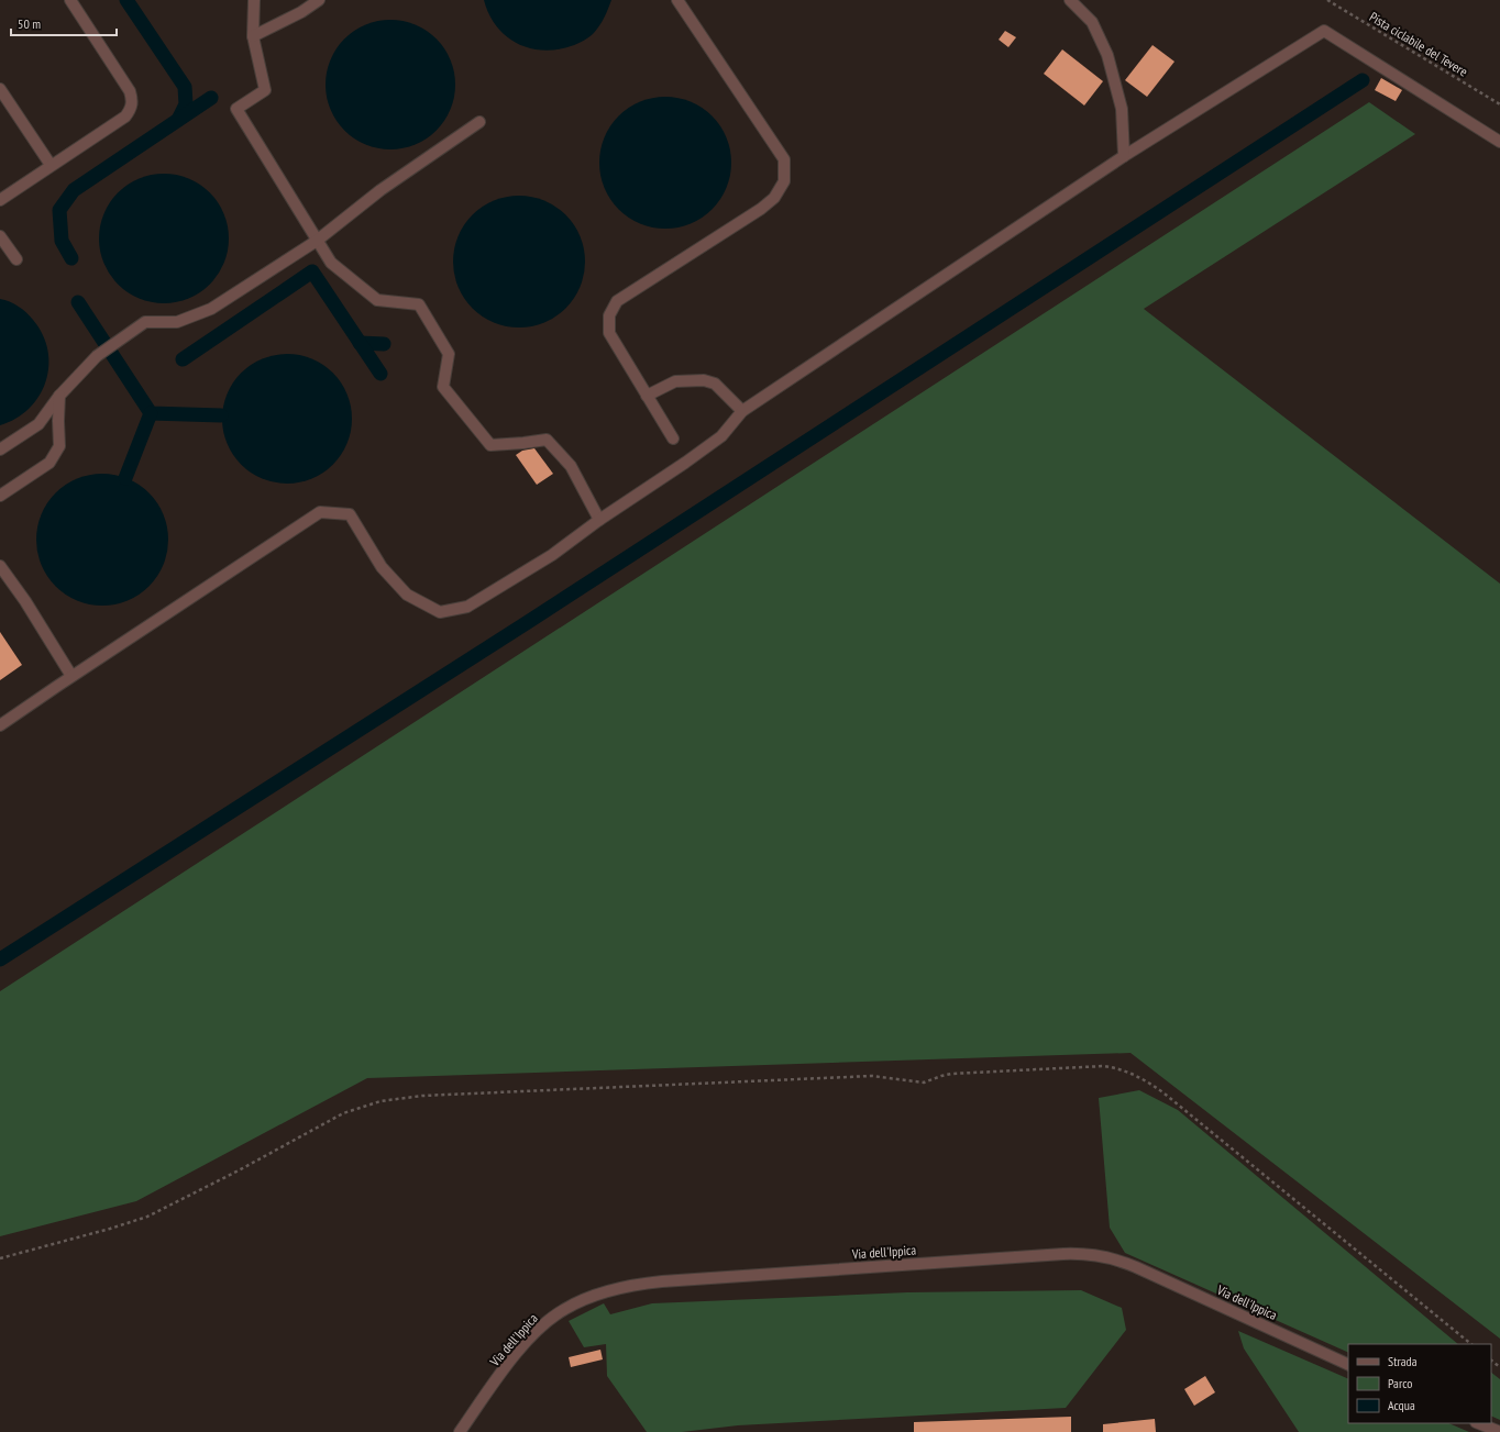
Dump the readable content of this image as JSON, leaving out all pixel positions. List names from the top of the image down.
{
  "streets": {
    "street": ["Via dell'Ippica"],
    "path": ["Pista ciclabile del Tevere"]
  },
  "legend": ["Strada", "Parco", "Acqua"],
  "scale_bar": "50 m"
}
